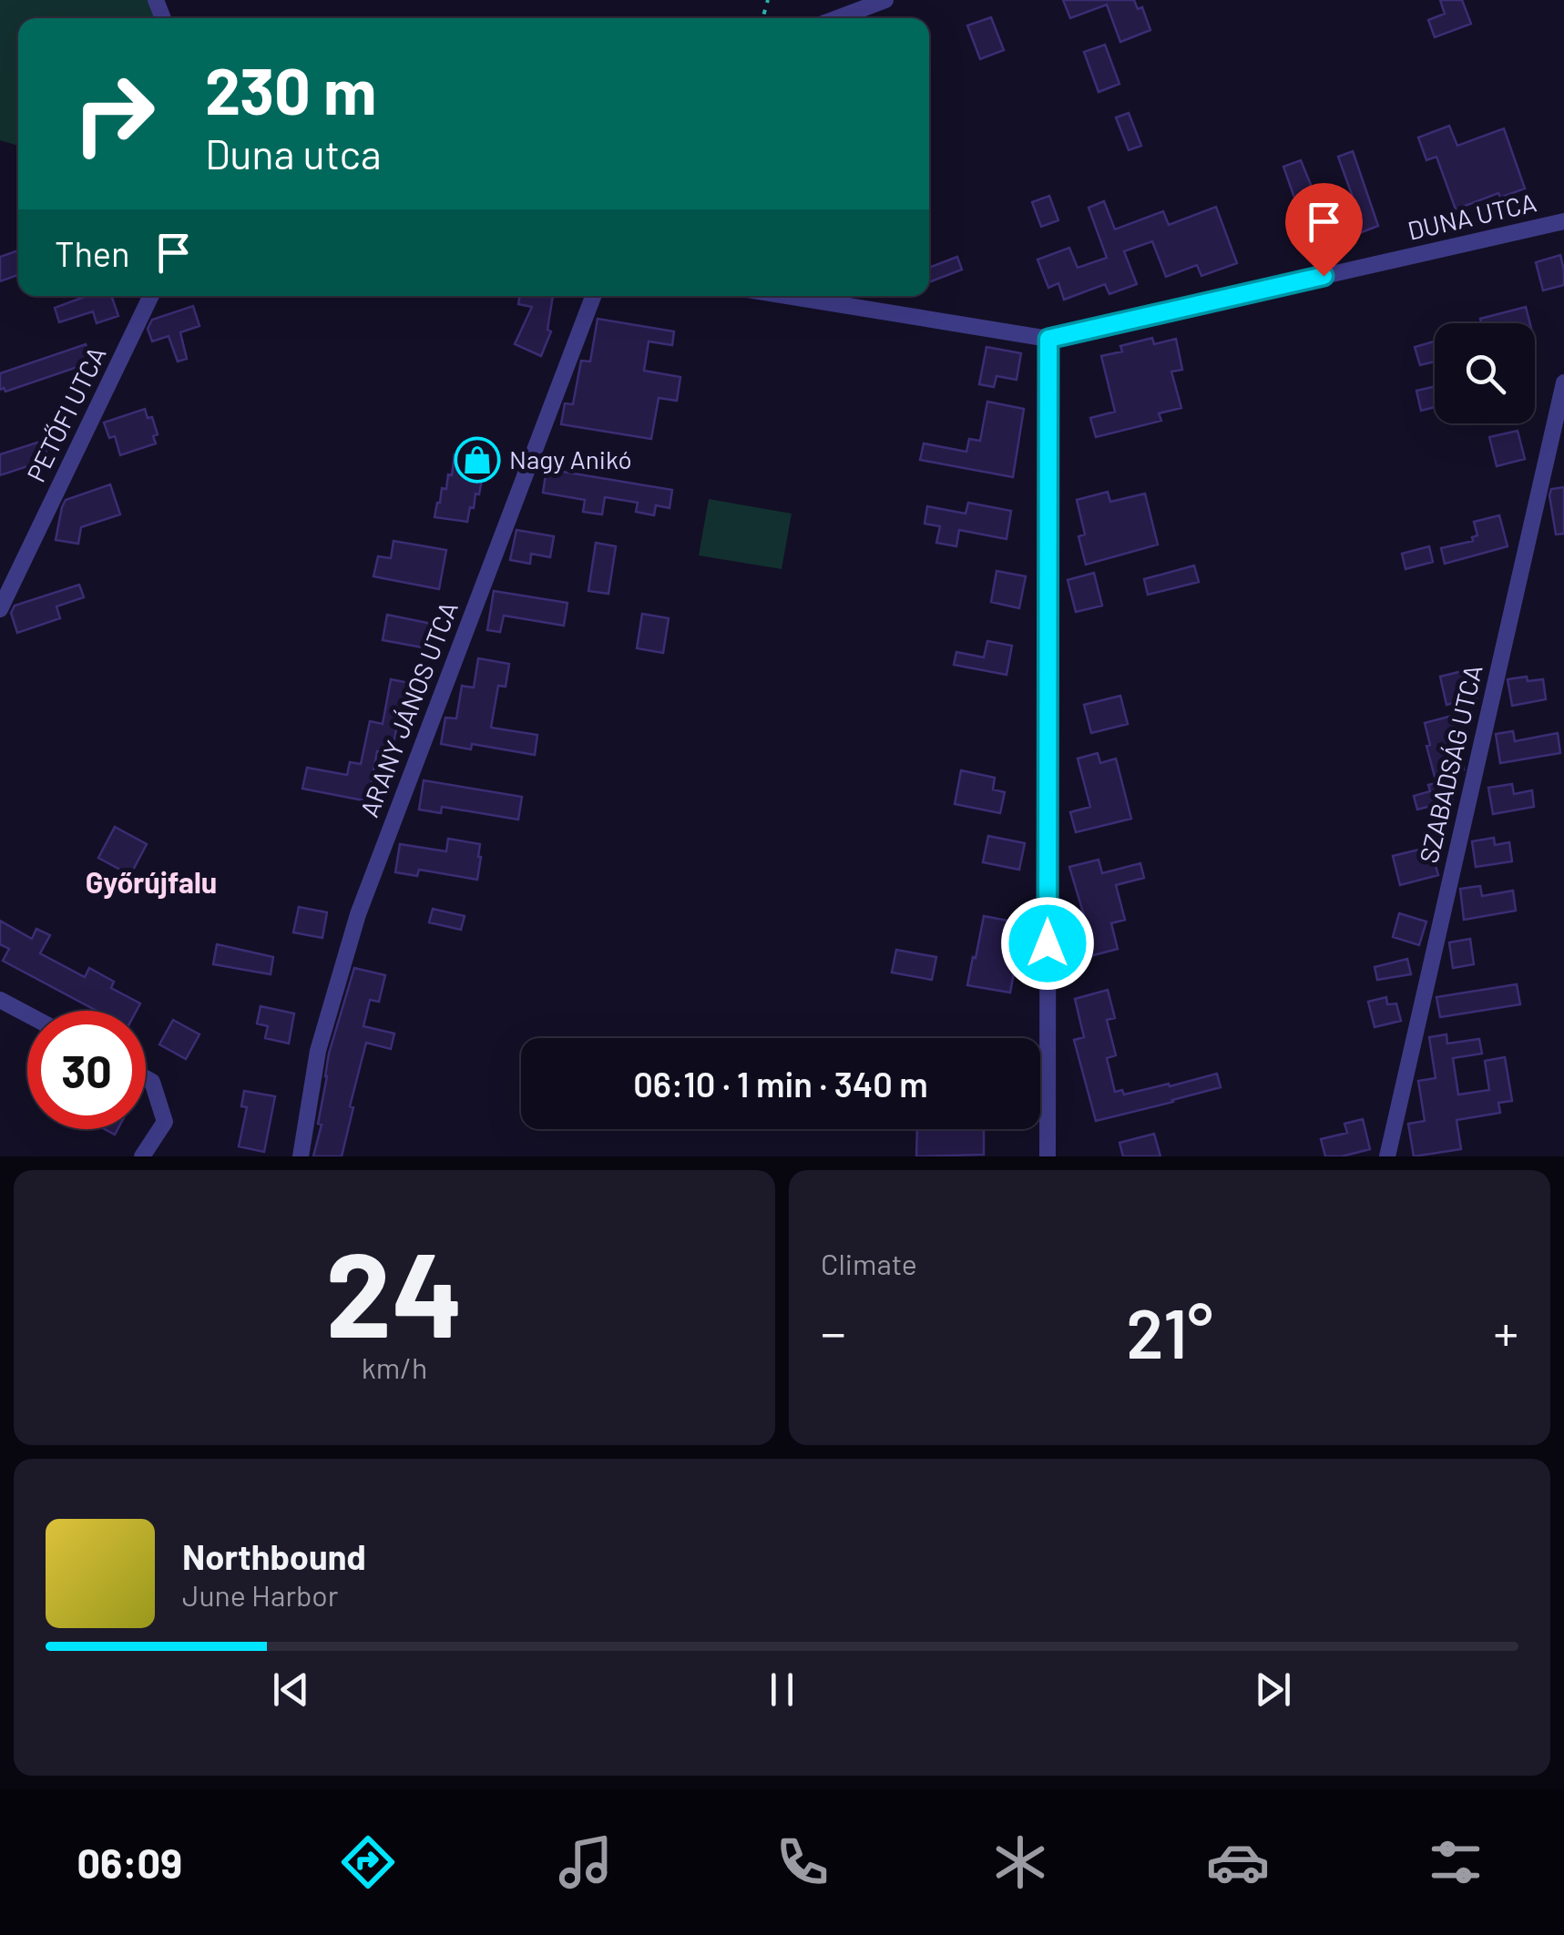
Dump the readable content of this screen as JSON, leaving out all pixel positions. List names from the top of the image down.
{
  "streets": {
    "street": [
      "DUNA UTCA",
      "PETŐFI UTCA",
      "ARANY JÁNOS UTCA",
      "SZABADSÁG UTCA"
    ]
  },
  "districts": ["Győrújfalu"],
  "places": {
    "shop": ["Nagy Anikó"]
  },
  "page": {
    "turn": ["230 m", "Duna utca"],
    "then": "Then",
    "limit": "30",
    "trip": "06:10 · 1 min · 340 m",
    "tile": [
      ["24", "km/h"],
      "Climate"
    ],
    "heat": ["−", "21°", "+"],
    "song": ["Northbound", "June Harbor"],
    "tabs": "06:09"
  }
}
